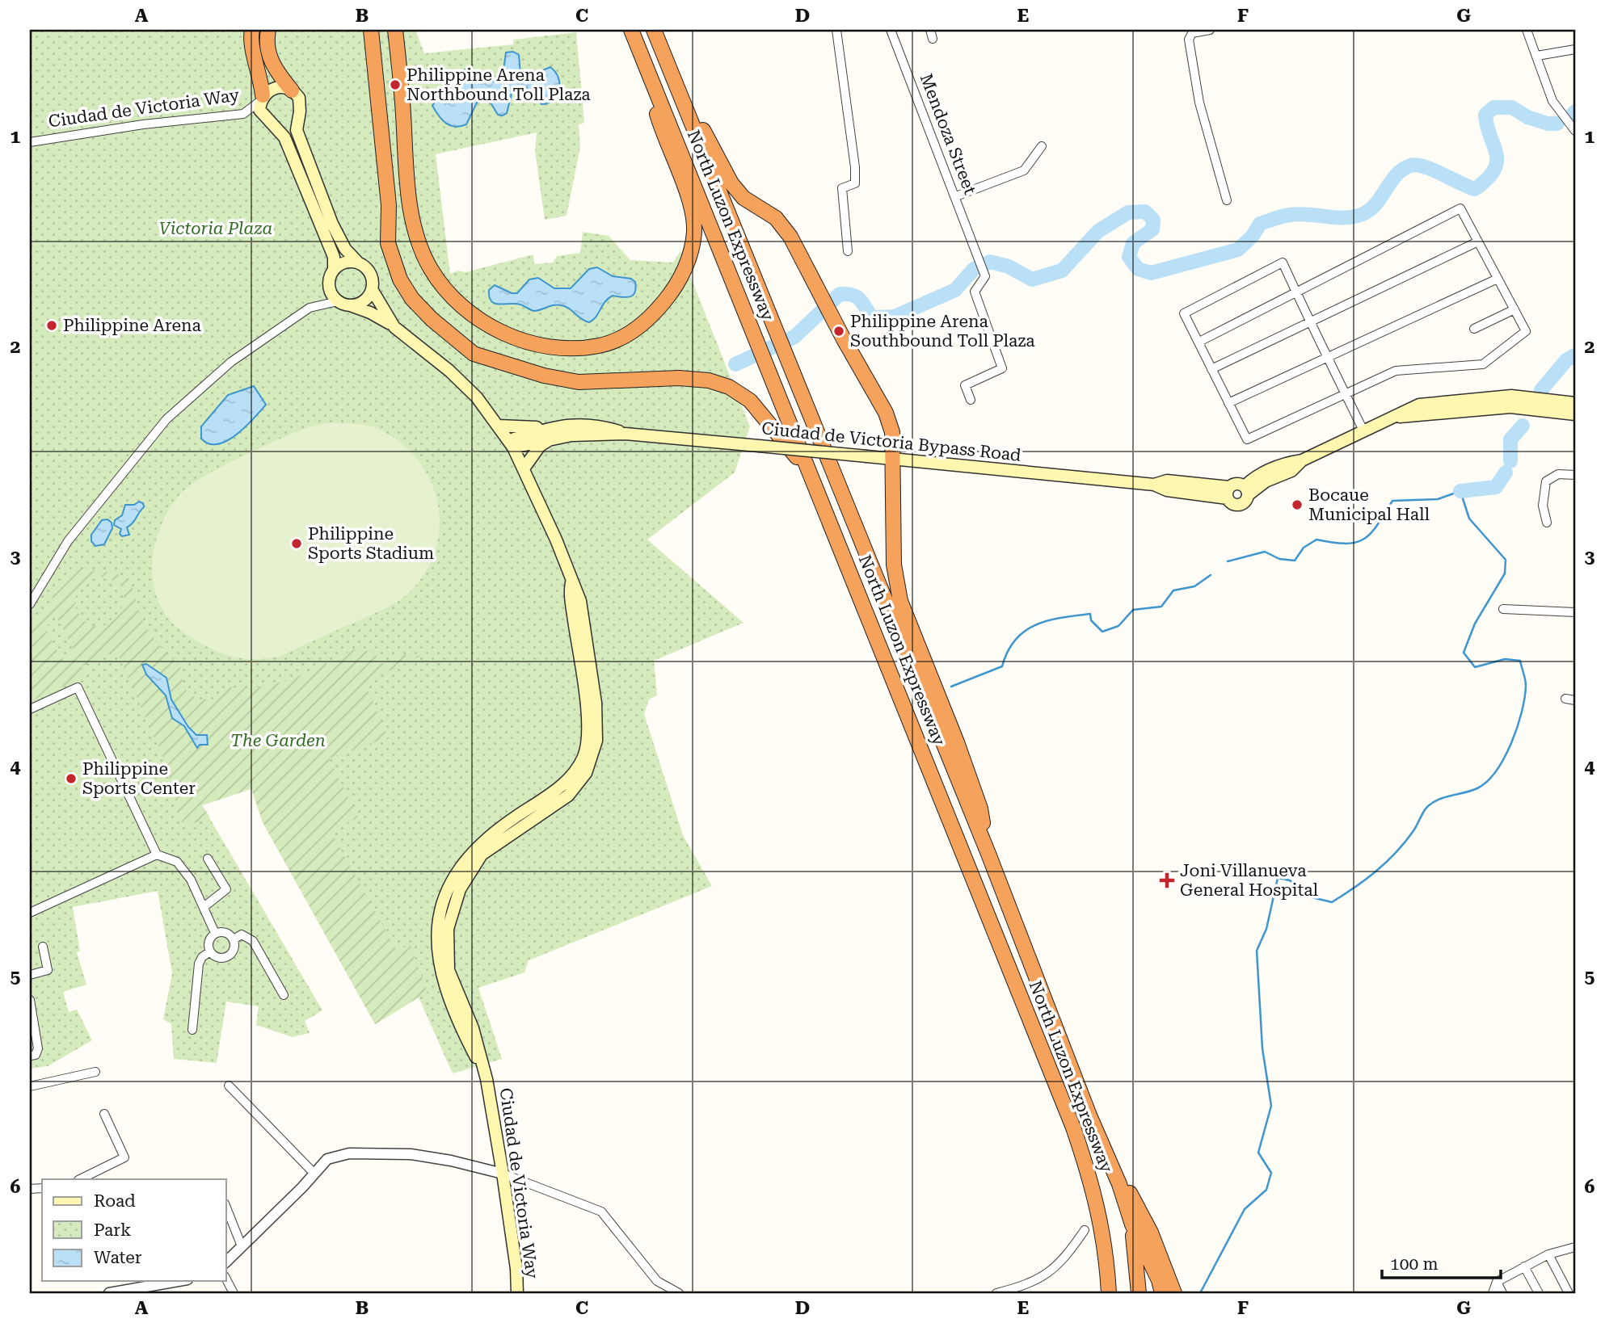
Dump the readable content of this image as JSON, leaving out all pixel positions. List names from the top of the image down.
{
  "streets": {
    "highway": ["North Luzon Expressway"],
    "main road": ["Ciudad de Victoria Way", "Ciudad de Victoria Bypass Road"],
    "street": ["Mendoza Street"]
  },
  "crossings": [
    ["Ciudad de Victoria Way", "Ciudad de Victoria Bypass Road"]
  ],
  "parks": ["Victoria Plaza", "The Garden"],
  "places": {
    "other": [
      "Philippine Arena Northbound Toll Plaza",
      "Philippine Arena",
      "Philippine Arena Southbound Toll Plaza",
      "Bocaue Municipal Hall",
      "Philippine Sports Stadium",
      "Philippine Sports Center"
    ],
    "health": ["Joni Villanueva General Hospital"]
  },
  "legend": ["Road", "Park", "Water"],
  "scale_bar": "100 m",
  "grid": {
    "columns": [
      "A",
      "B",
      "C",
      "D",
      "E",
      "F",
      "G"
    ],
    "rows": [
      "1",
      "2",
      "3",
      "4",
      "5",
      "6"
    ]
  }
}
